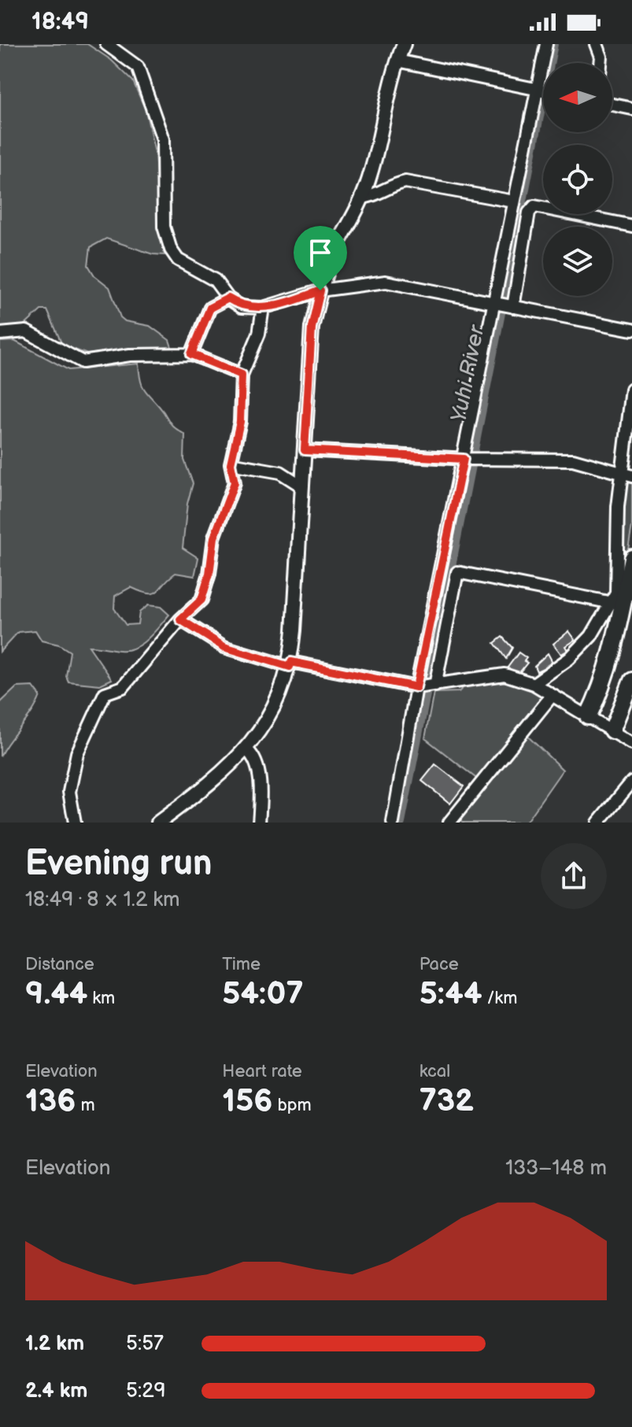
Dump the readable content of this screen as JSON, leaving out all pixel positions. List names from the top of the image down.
{
  "water": ["Yuhi River"],
  "north": "left",
  "page": {
    "status": "18:49",
    "heading": ["Evening run", "18:49 · 8 × 1.2 km"],
    "stats": [
      ["Distance", "9.44 km"],
      ["Time", "54:07"],
      ["Pace", "5:44 /km"],
      ["Elevation", "136 m"],
      ["Heart rate", "156 bpm"],
      ["kcal", "732"]
    ],
    "chart": ["Elevation", "133–148 m"],
    "list": [
      {
        "name": "1.2 km",
        "note": "5:57"
      },
      {
        "name": "2.4 km",
        "note": "5:29"
      }
    ]
  }
}
